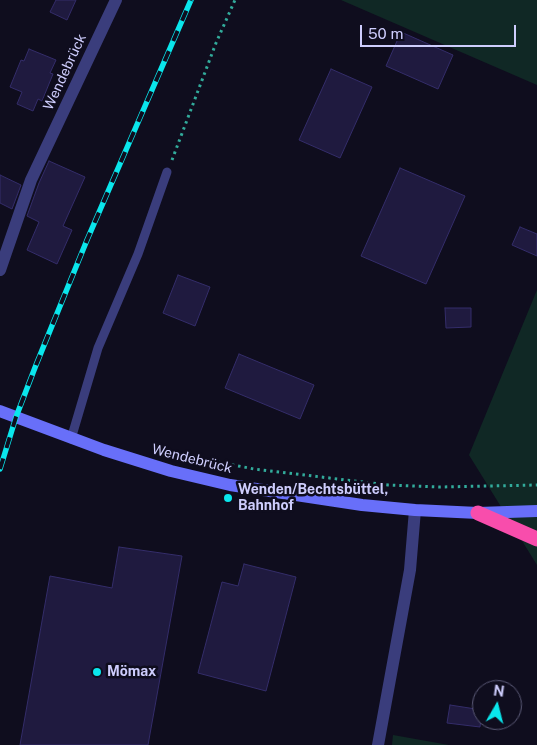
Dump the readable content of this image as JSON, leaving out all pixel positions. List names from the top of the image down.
{
  "streets": {
    "main road": ["Wendebrück"]
  },
  "places": ["Wenden/Bechtsbüttel, Bahnhof", "Mömax"],
  "scale_bar": "50 m",
  "north": "top"
}
